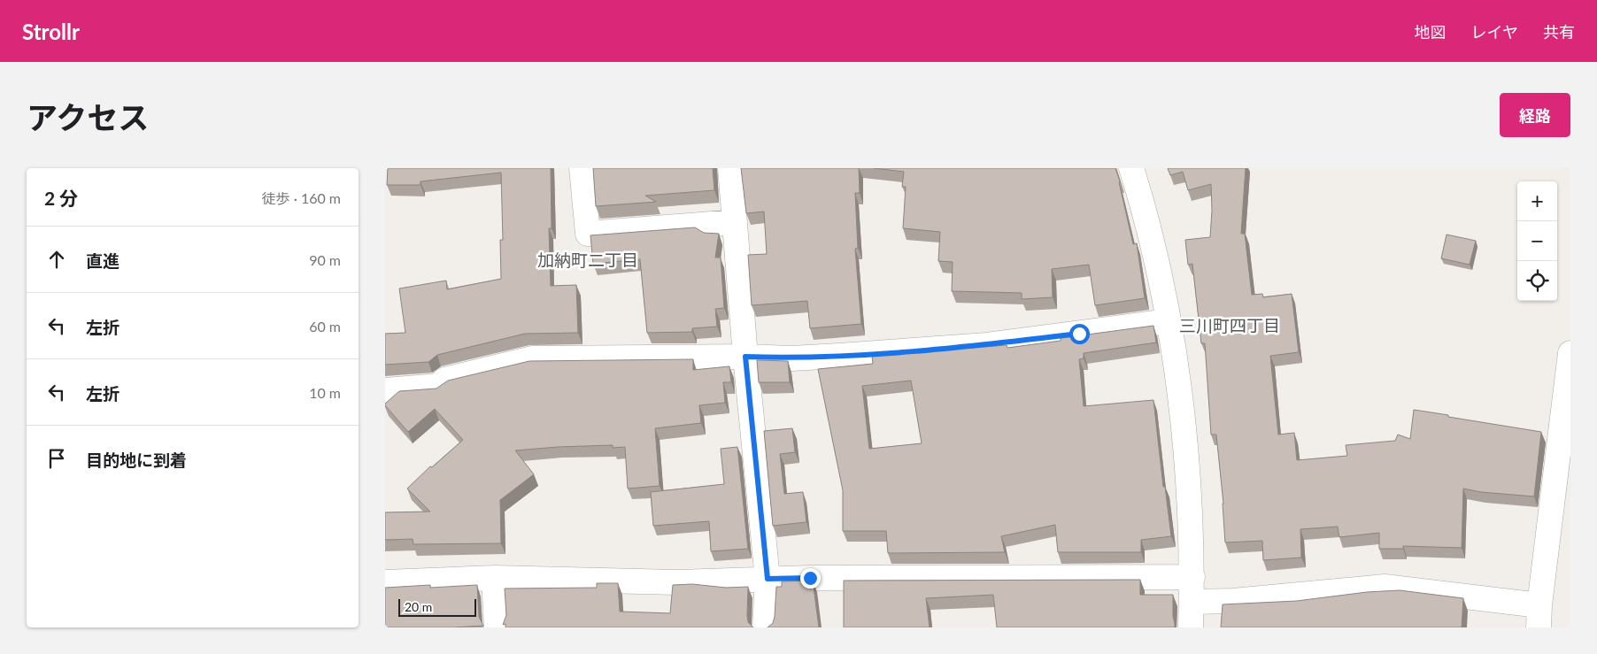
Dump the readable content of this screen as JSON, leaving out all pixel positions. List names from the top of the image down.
{
  "districts": ["加納町二丁目", "三川町四丁目"],
  "scale_bar": "20 m",
  "page": {
    "header": "Strollr",
    "nav": ["地図", "レイヤ", "共有"],
    "title": "アクセス",
    "buttons": "経路",
    "heading": ["2 分", "徒歩 · 160 m"],
    "map_buttons": ["+", "−"],
    "list": [
      ["直進", "90 m"],
      ["左折", "60 m"],
      ["左折", "10 m"],
      "目的地に到着"
    ],
    "scale": "20 m"
  }
}
